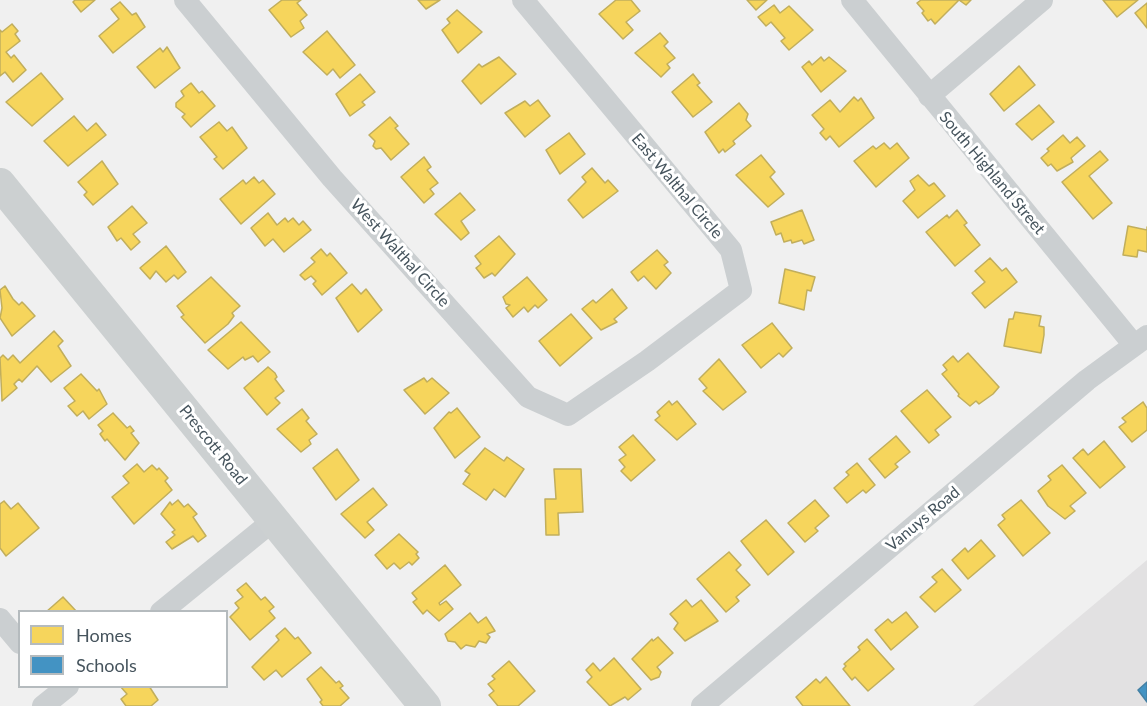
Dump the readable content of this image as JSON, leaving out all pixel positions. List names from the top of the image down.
{
  "streets": {
    "main road": ["Prescott Road"],
    "street": [
      "South Highland Street",
      "East Walthal Circle",
      "West Walthal Circle",
      "Vanuys Road"
    ]
  },
  "crossings": [
    ["South Highland Street", "Vanuys Road"],
    ["East Walthal Circle", "West Walthal Circle"]
  ],
  "legend": ["Homes", "Schools"]
}
